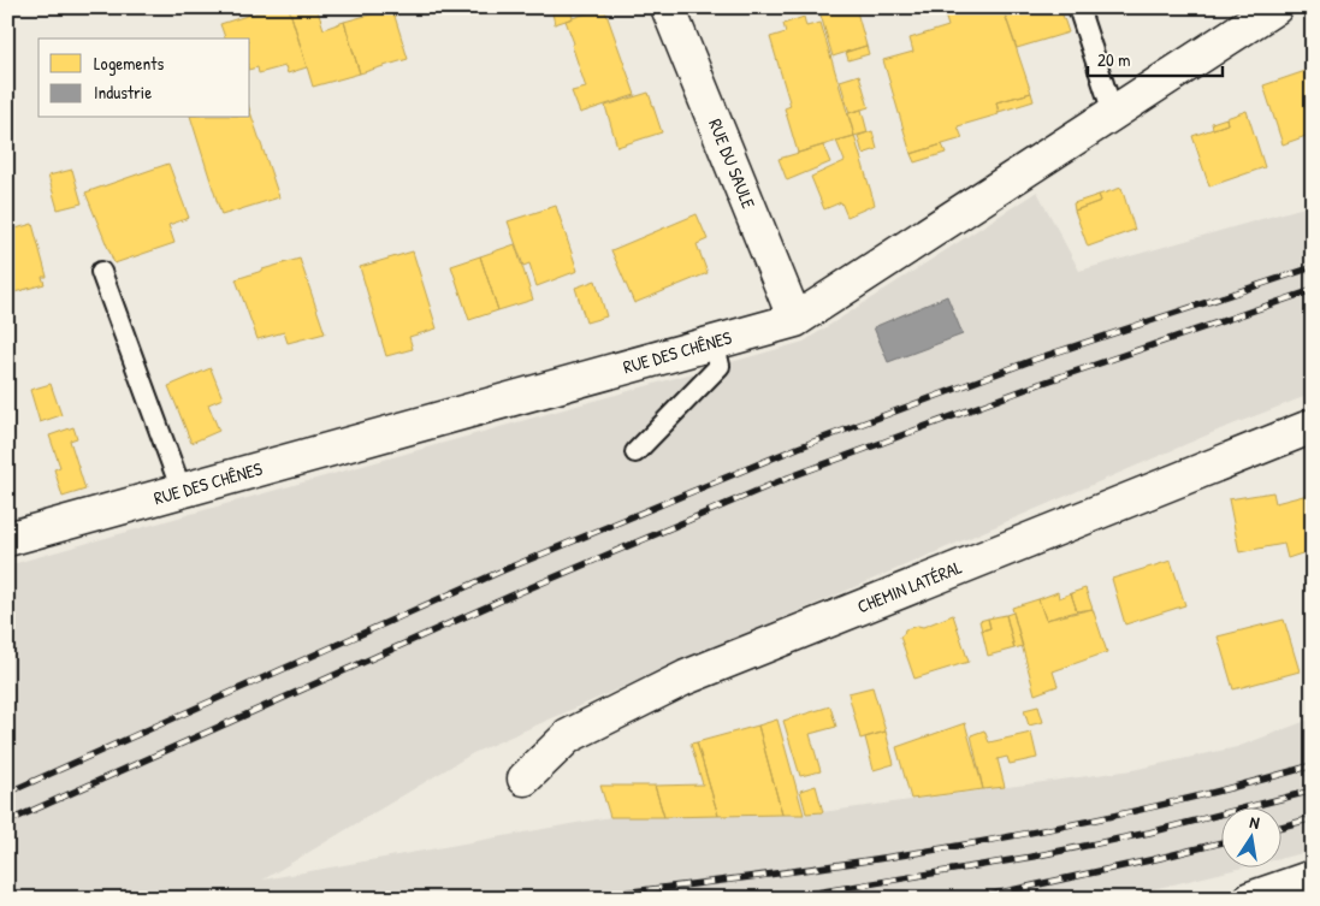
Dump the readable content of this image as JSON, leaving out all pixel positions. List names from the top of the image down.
{
  "streets": {
    "street": ["RUE DU SAULE", "RUE DES CHÊNES", "CHEMIN LATÉRAL"]
  },
  "crossings": [
    ["RUE DU SAULE", "RUE DES CHÊNES"]
  ],
  "legend": ["Logements", "Industrie"],
  "scale_bar": "20 m",
  "north": "top"
}
